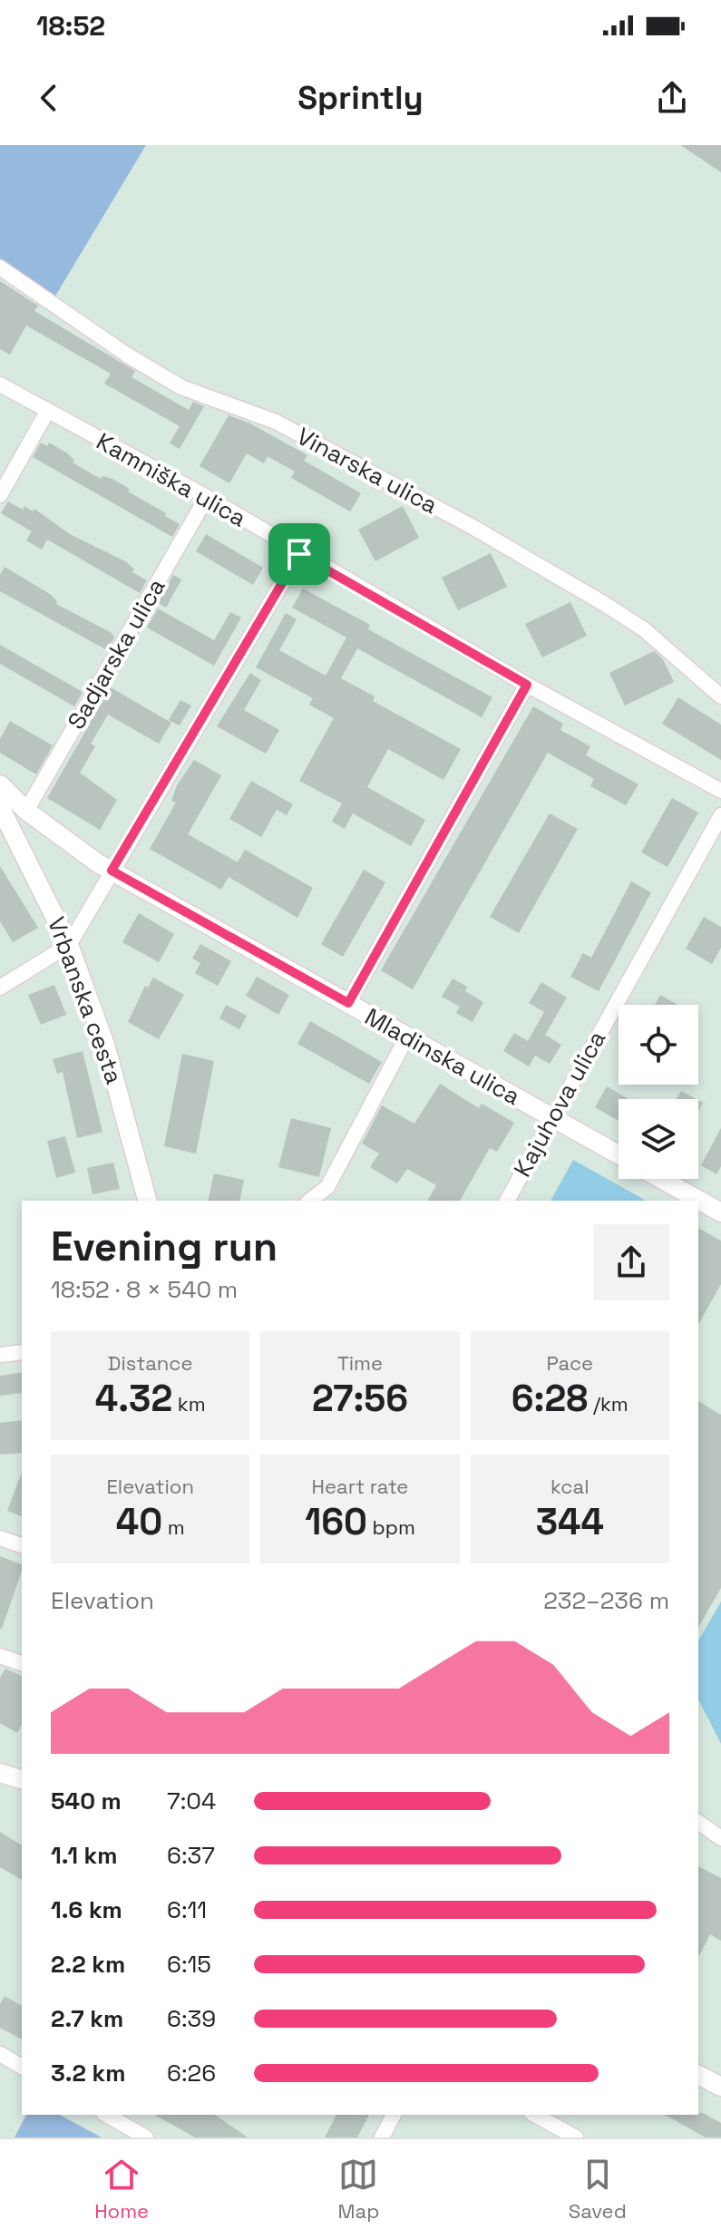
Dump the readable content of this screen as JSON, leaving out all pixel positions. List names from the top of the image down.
{
  "streets": {
    "street": [
      "Vinarska ulica",
      "Kamniška ulica",
      "Sadjarska ulica",
      "Vrbanska cesta",
      "Mladinska ulica",
      "Kajuhova ulica"
    ]
  },
  "crossings": [
    ["Kamniška ulica", "Sadjarska ulica"],
    ["Sadjarska ulica", "Mladinska ulica"],
    ["Mladinska ulica", "Kajuhova ulica"]
  ],
  "page": {
    "status": "18:52",
    "header": "Sprintly",
    "heading": ["Evening run", "18:52 · 8 × 540 m"],
    "stats": [
      ["Distance", "4.32 km"],
      ["Time", "27:56"],
      ["Pace", "6:28 /km"],
      ["Elevation", "40 m"],
      ["Heart rate", "160 bpm"],
      ["kcal", "344"]
    ],
    "chart": ["Elevation", "232–236 m"],
    "list": [
      {
        "name": "540 m",
        "note": "7:04"
      },
      {
        "name": "1.1 km",
        "note": "6:37"
      },
      {
        "name": "1.6 km",
        "note": "6:11"
      },
      {
        "name": "2.2 km",
        "note": "6:15"
      },
      {
        "name": "2.7 km",
        "note": "6:39"
      },
      {
        "name": "3.2 km",
        "note": "6:26"
      }
    ],
    "tabs": ["Home", "Map", "Saved"]
  }
}
